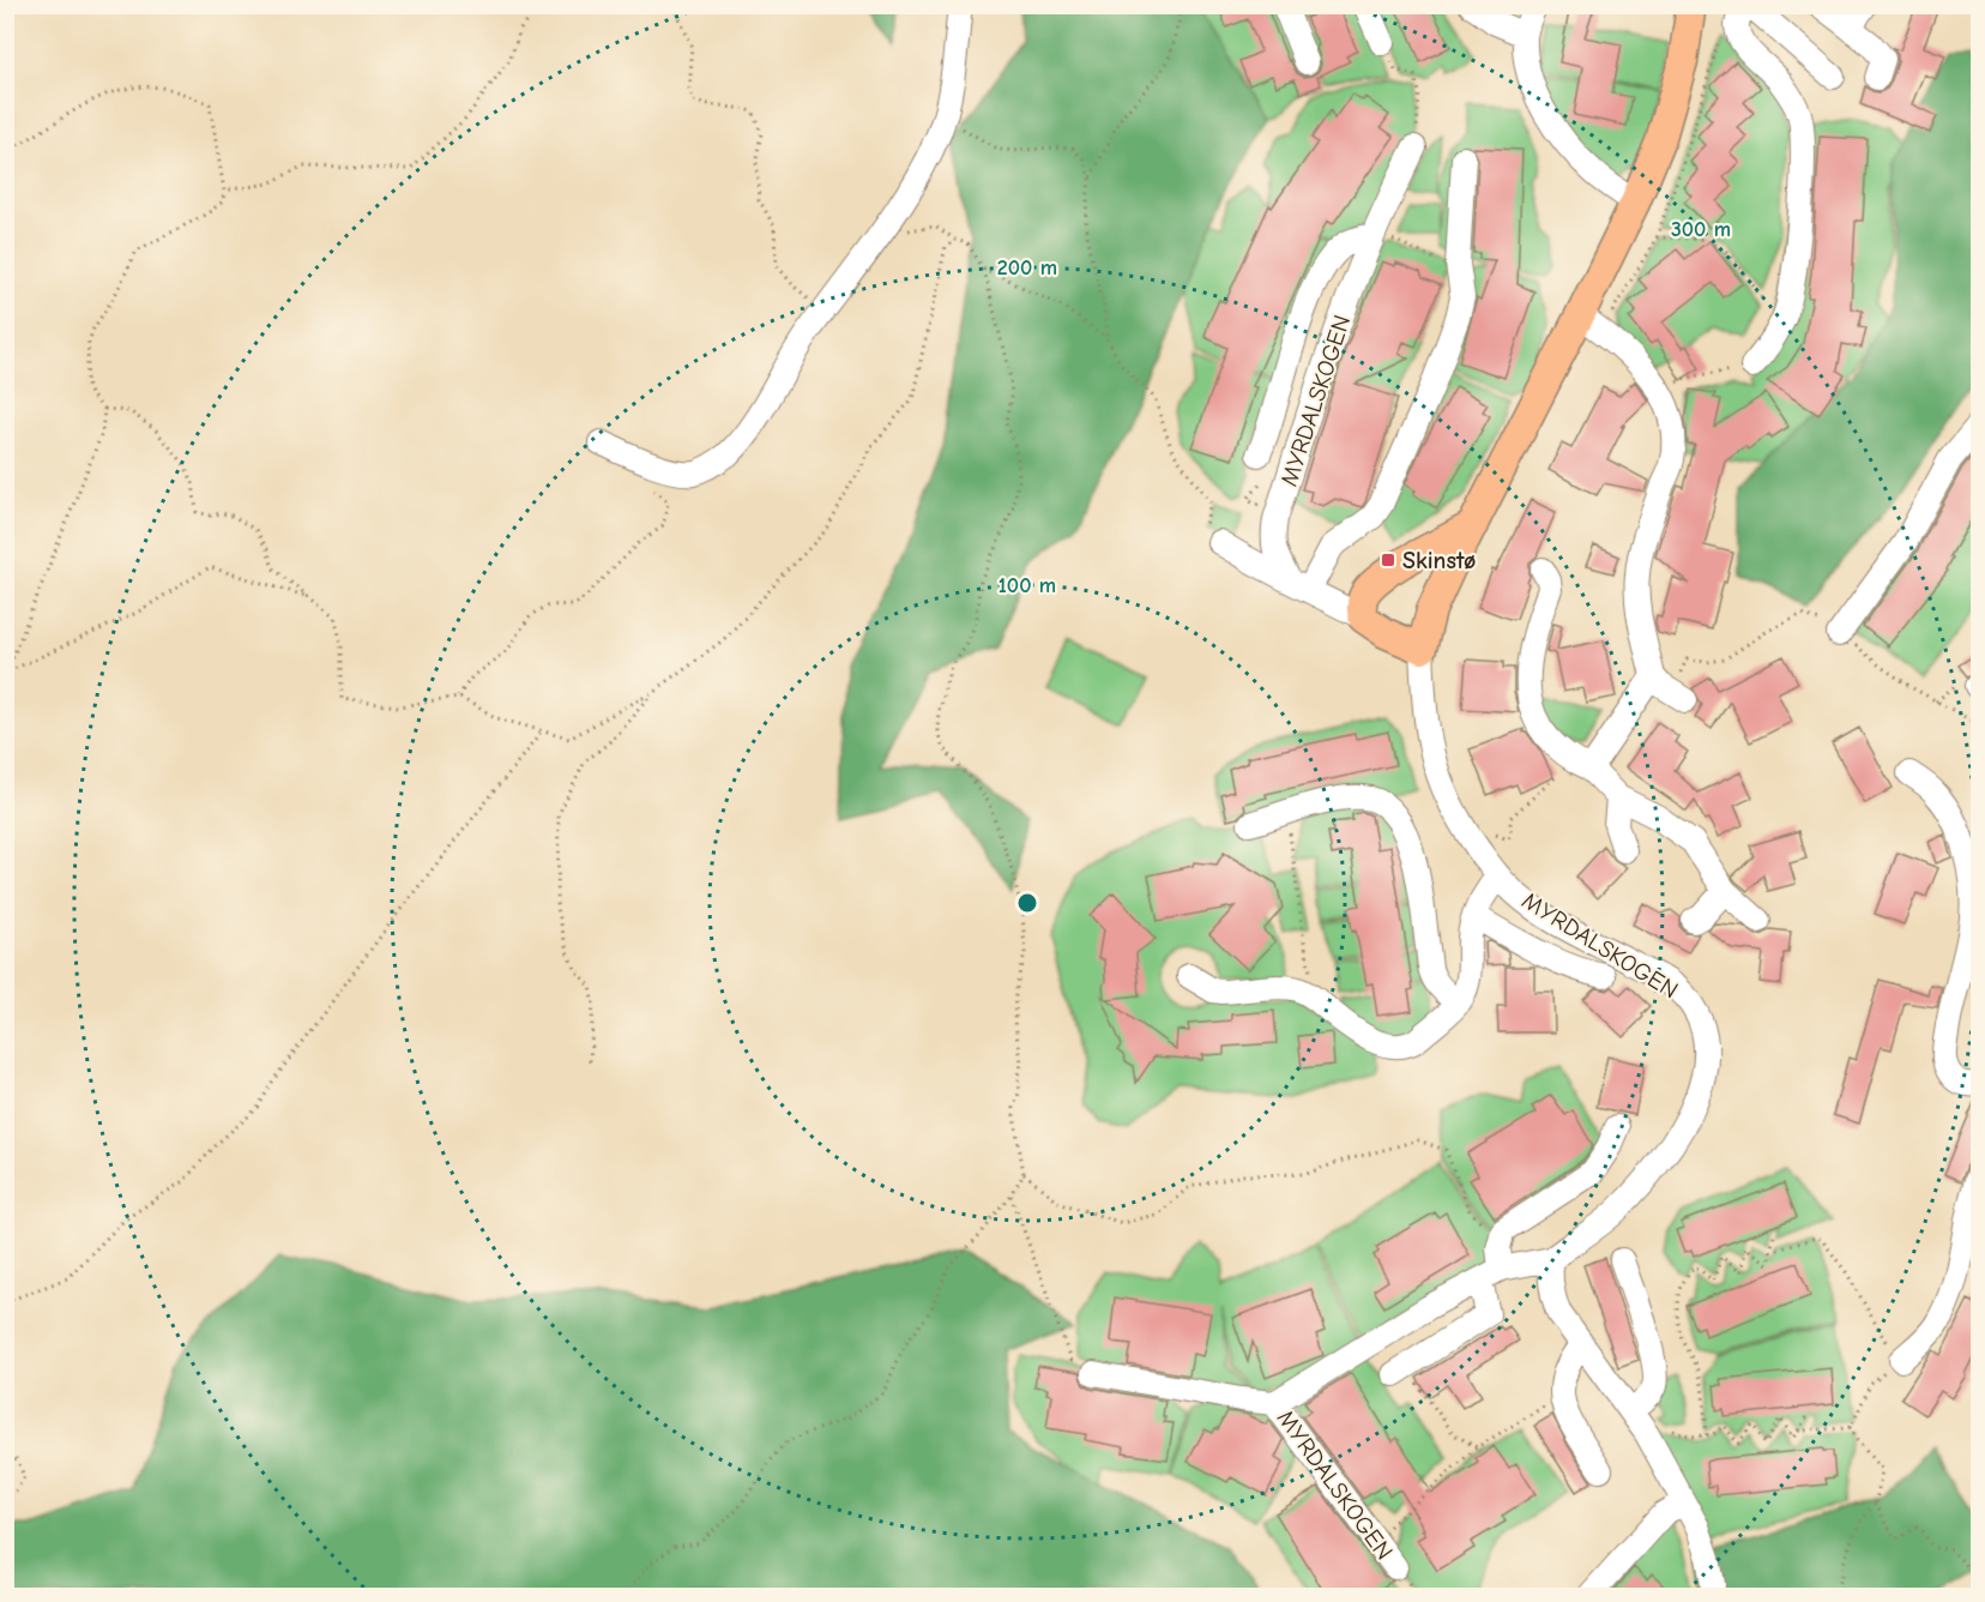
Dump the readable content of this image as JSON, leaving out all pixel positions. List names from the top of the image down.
{
  "streets": {
    "main road": ["MYRDALSKOGEN"]
  },
  "places": {
    "transit": ["Skinstø"]
  },
  "rings": ["300 m", "200 m", "100 m"]
}
